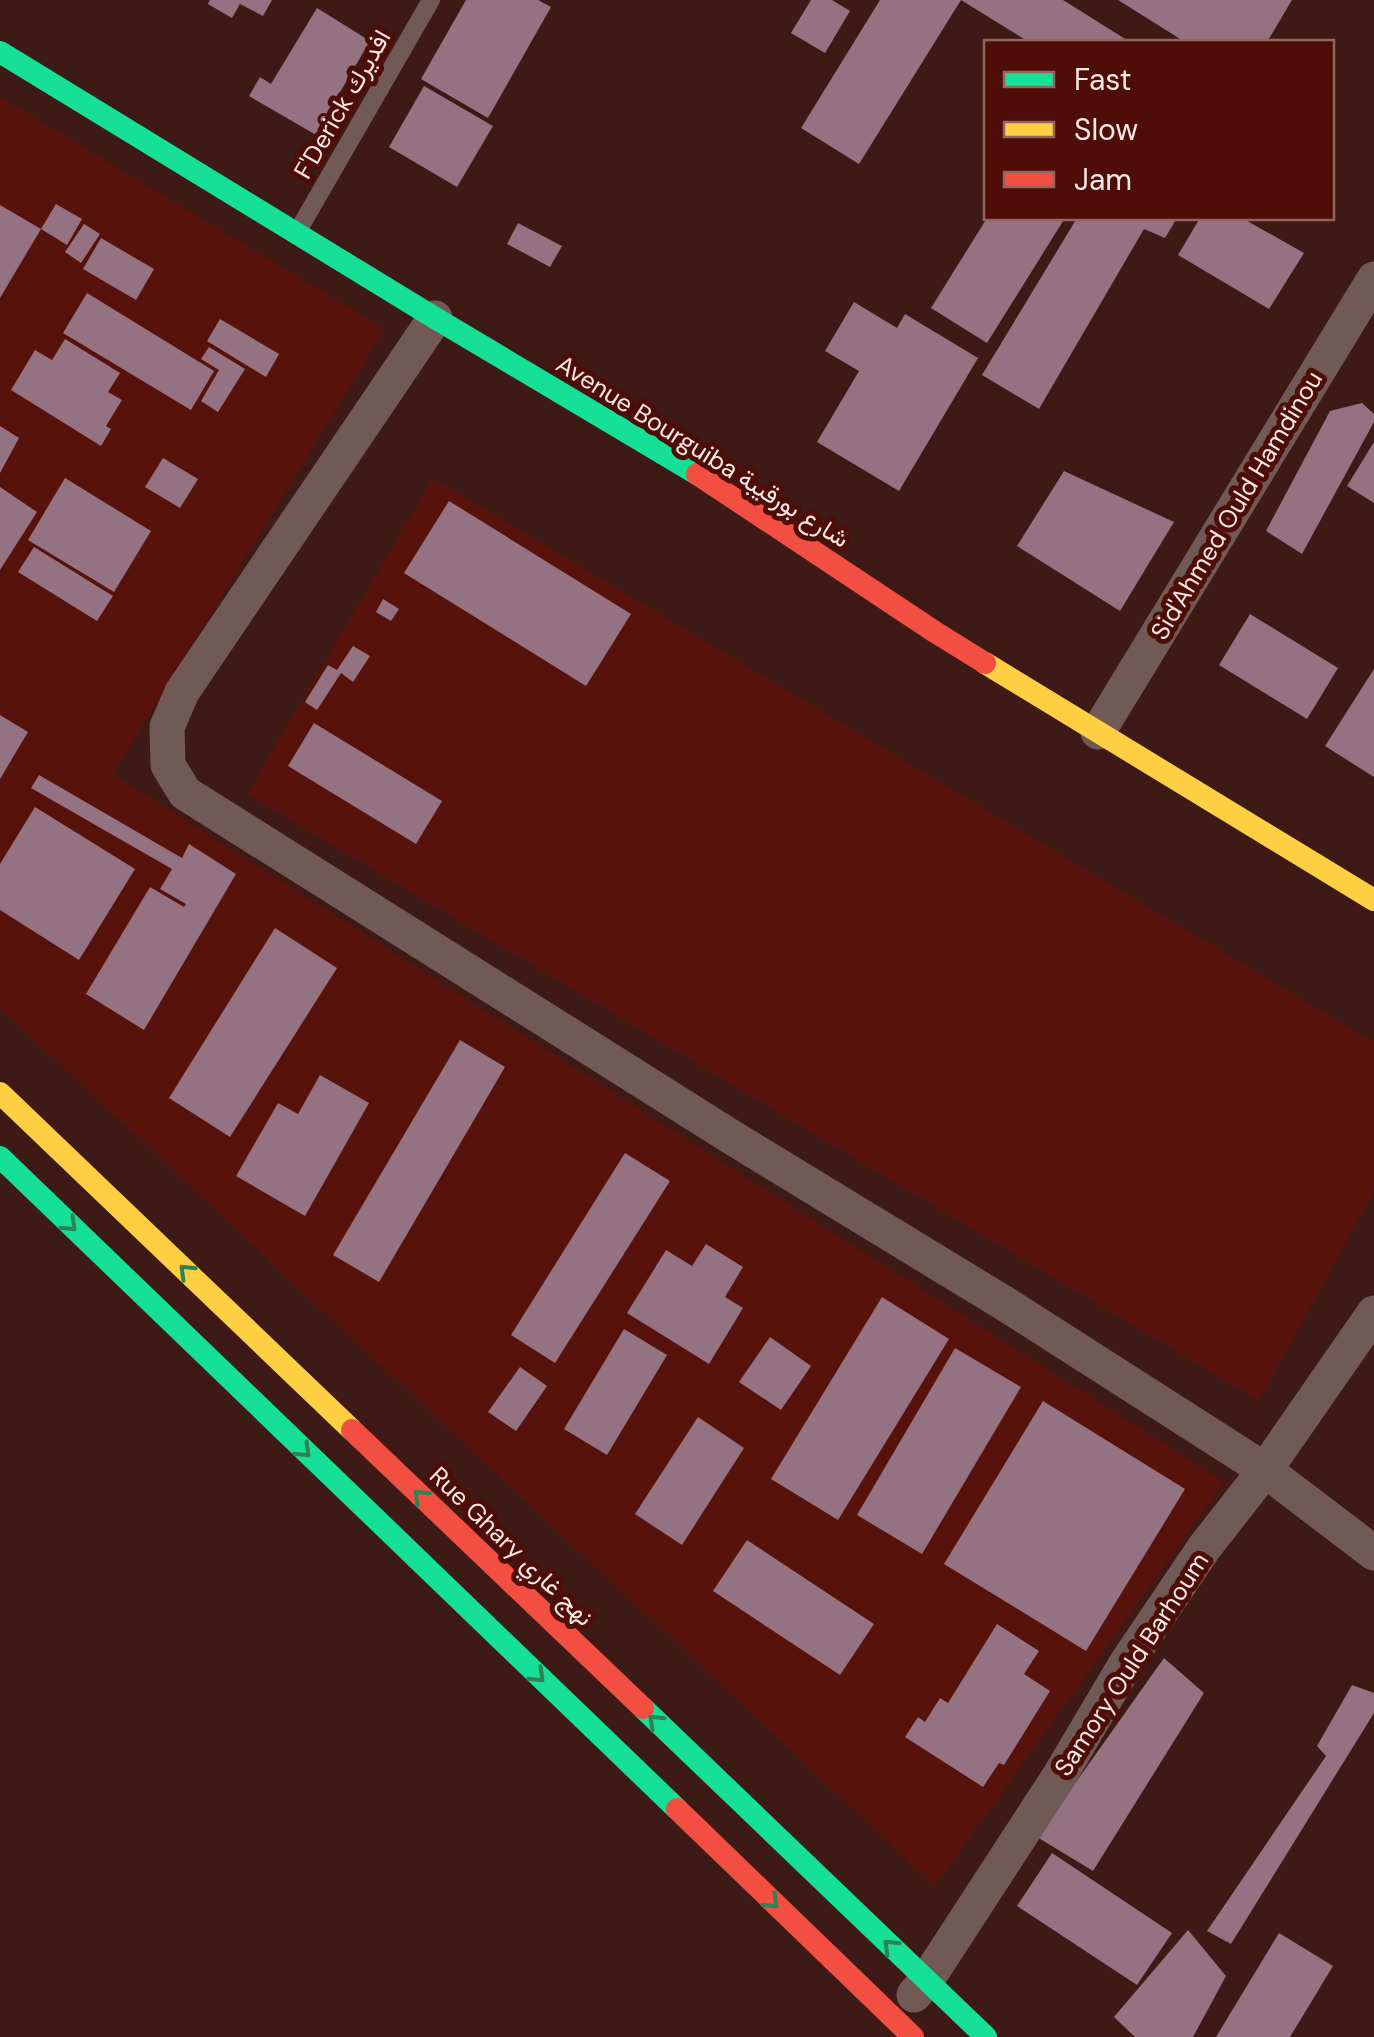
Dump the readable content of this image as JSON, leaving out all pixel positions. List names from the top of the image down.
{
  "streets": {
    "main road": ["Avenue Bourguiba شارع بورقيبة", "Rue Ghary نهج غاري"],
    "street": ["Sid'Ahmed Ould Hamdinou", "Samory Ould Barhoum"],
    "lane": ["F'Derick افديرك"]
  },
  "crossings": [
    ["F'Derick افديرك", "Avenue Bourguiba شارع بورقيبة"],
    ["Avenue Bourguiba شارع بورقيبة", "Sid'Ahmed Ould Hamdinou"],
    ["Rue Ghary نهج غاري", "Samory Ould Barhoum"]
  ],
  "legend": ["Fast", "Slow", "Jam"]
}
